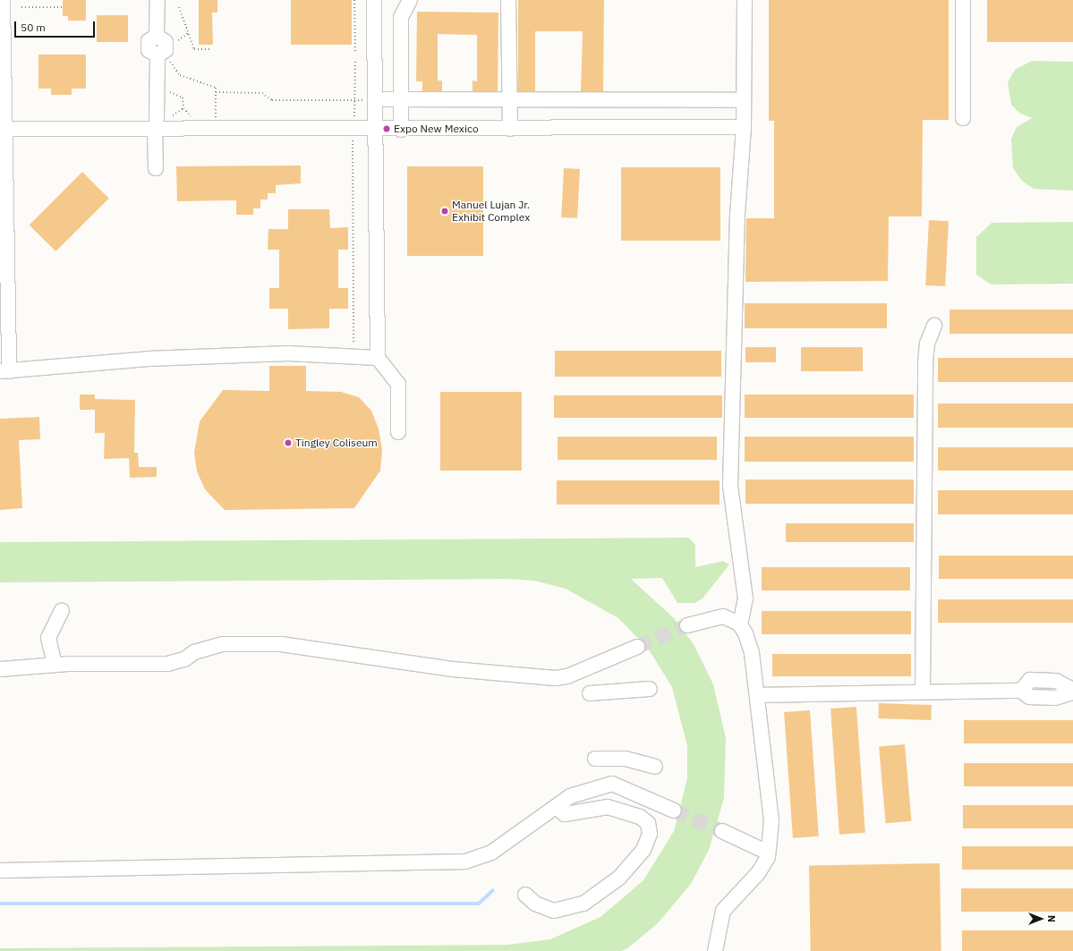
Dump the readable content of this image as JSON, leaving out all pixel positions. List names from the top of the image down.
{
  "places": ["Expo New Mexico", "Manuel Lujan Jr. Exhibit Complex", "Tingley Coliseum"],
  "scale_bar": "50 m",
  "north": "right"
}
